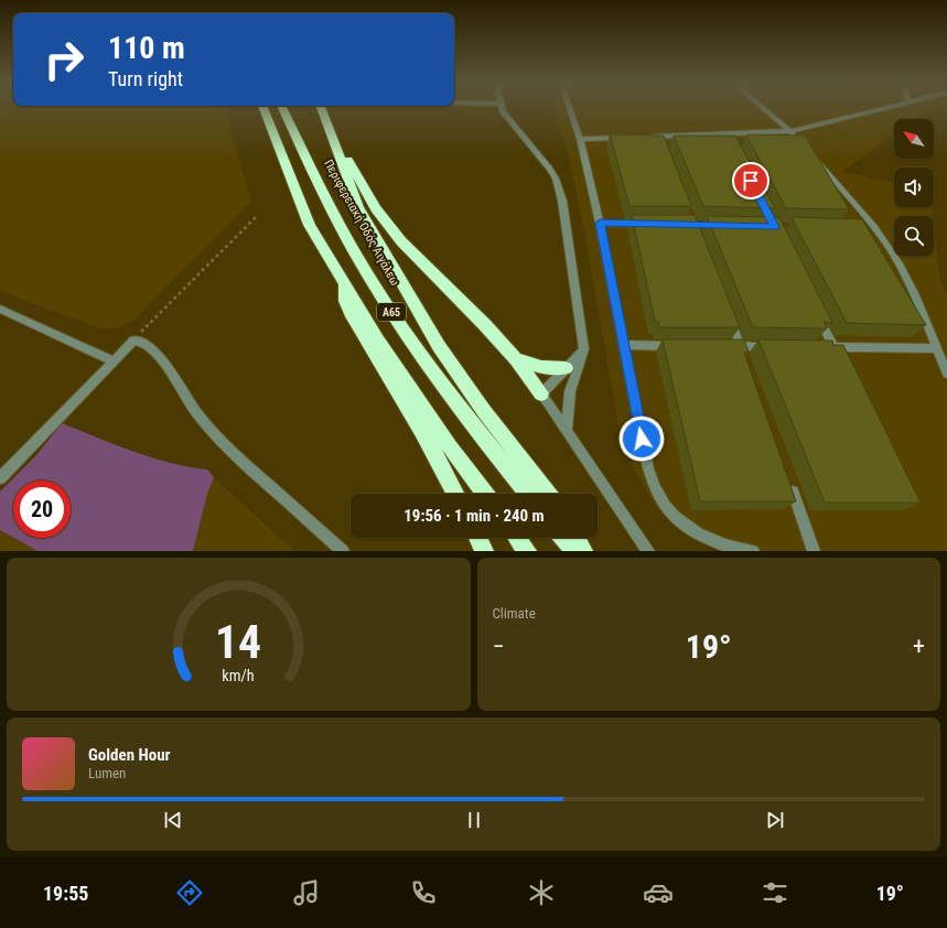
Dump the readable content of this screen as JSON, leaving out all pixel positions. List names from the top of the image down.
{
  "streets": {
    "highway": ["Περιφερειακή Οδός Αιγάλεω", "Α65"]
  },
  "north": "top left",
  "page": {
    "turn": ["110 m", "Turn right"],
    "limit": "20",
    "trip": "19:56 · 1 min · 240 m",
    "tile": "Climate",
    "heat": ["−", "19°", "+"],
    "song": ["Golden Hour", "Lumen"],
    "tabs": ["19:55", "19°"],
    "gauge": ["14", "km/h"]
  }
}
